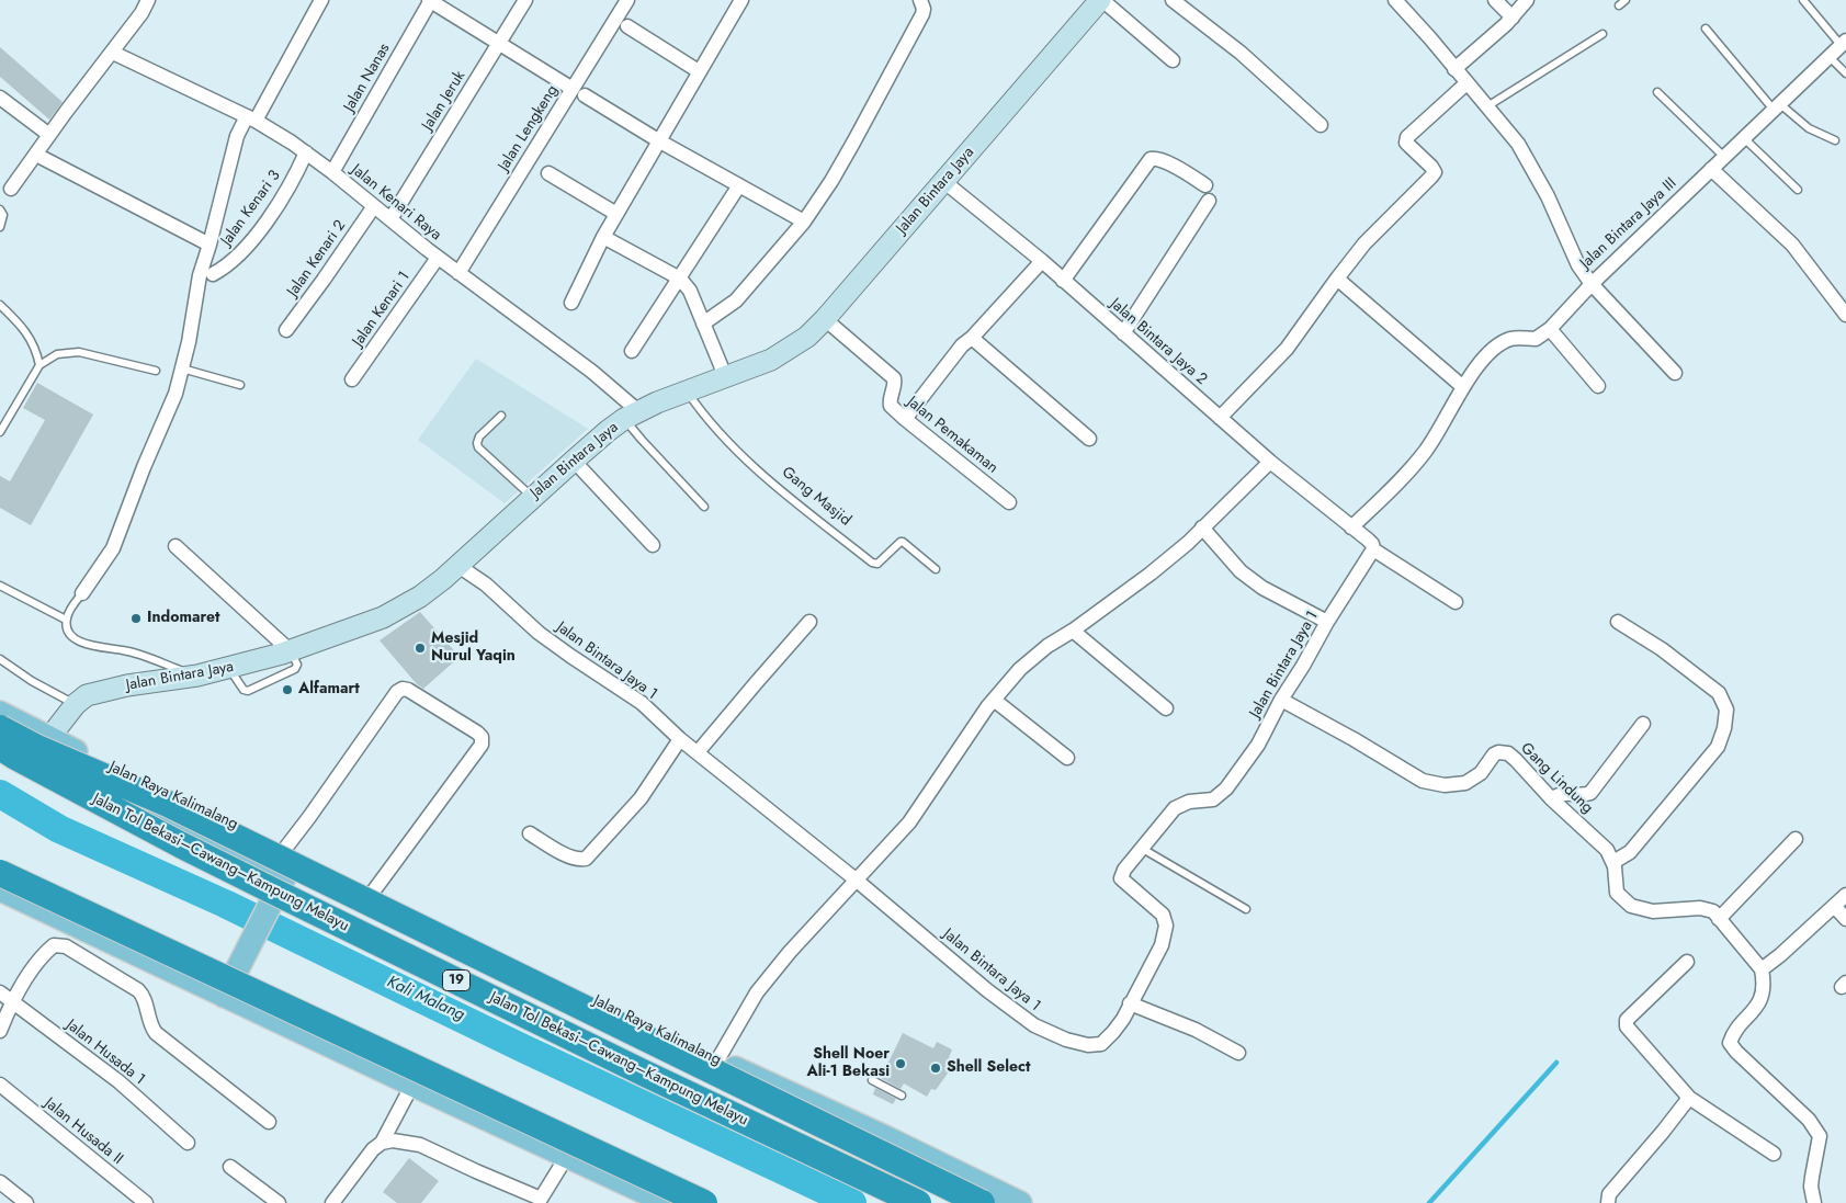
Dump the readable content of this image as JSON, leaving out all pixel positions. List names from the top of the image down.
{
  "streets": {
    "highway": ["Jalan Tol Bekasi–Cawang–Kampung Melayu", "19"],
    "main road": ["Jalan Raya Kalimalang"],
    "street": [
      "Jalan Nanas",
      "Jalan Jeruk",
      "Jalan Lengkeng",
      "Jalan Bintara Jaya",
      "Jalan Kenari Raya",
      "Jalan Kenari 3",
      "Jalan Bintara Jaya III",
      "Jalan Kenari 2",
      "Jalan Kenari 1",
      "Jalan Bintara Jaya 2",
      "Jalan Pemakaman",
      "Jalan Bintara Jaya 1",
      "Gang Lindung",
      "Jalan Husada 1",
      "Jalan Husada II"
    ],
    "lane": ["Gang Masjid"]
  },
  "crossings": [
    ["Jalan Nanas", "Jalan Kenari Raya"],
    ["Jalan Jeruk", "Jalan Kenari Raya"],
    ["Jalan Lengkeng", "Jalan Kenari Raya"],
    ["Jalan Bintara Jaya", "Jalan Kenari Raya"],
    ["Jalan Bintara Jaya", "Jalan Bintara Jaya 2"],
    ["Jalan Bintara Jaya", "Jalan Pemakaman"],
    ["Jalan Bintara Jaya", "Gang Masjid"],
    ["Jalan Bintara Jaya", "Jalan Bintara Jaya 1"],
    ["Jalan Bintara Jaya", "Jalan Raya Kalimalang"],
    ["Jalan Kenari Raya", "Jalan Kenari 3"],
    ["Jalan Kenari Raya", "Jalan Kenari 2"],
    ["Jalan Kenari Raya", "Jalan Kenari 1"],
    ["Jalan Bintara Jaya 1", "Gang Lindung"]
  ],
  "water": ["Kali Malang"],
  "places": [
    "Indomaret",
    "Mesjid Nurul Yaqin",
    "Alfamart",
    "Shell Noer Ali-1 Bekasi",
    "Shell Select"
  ]
}
